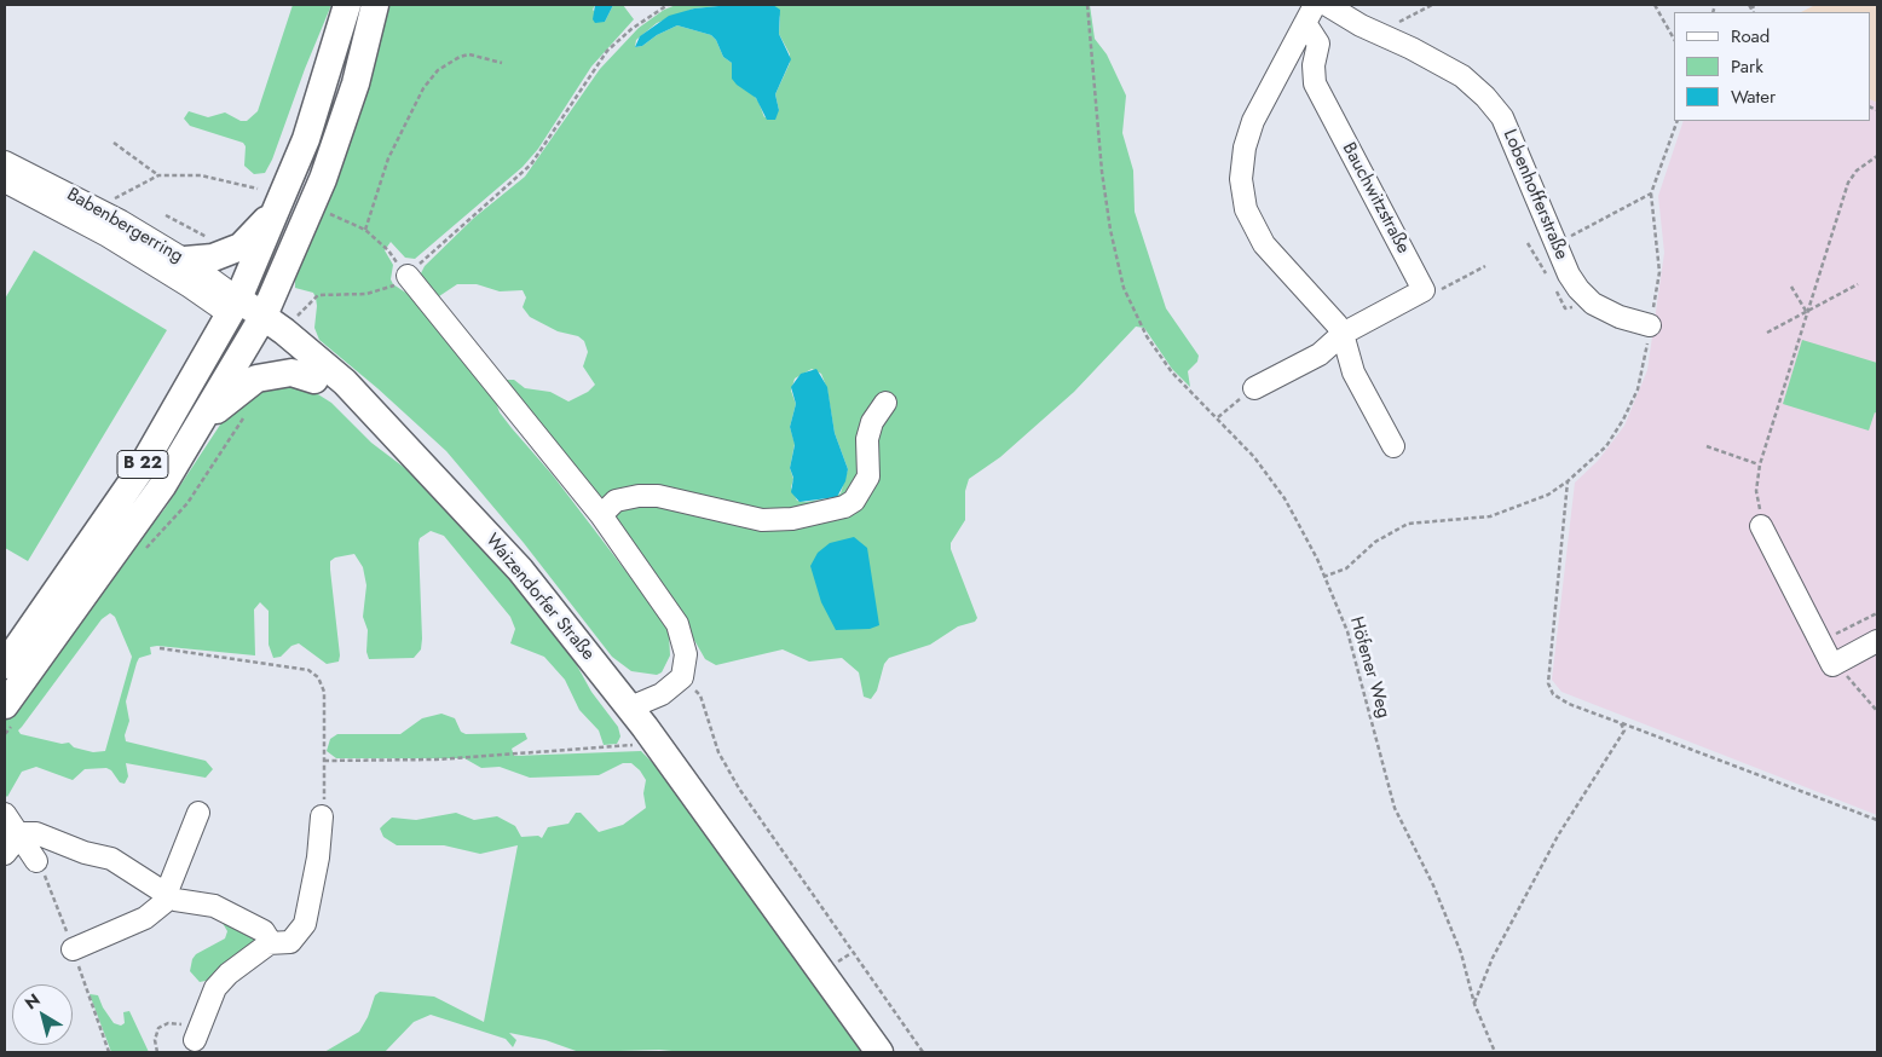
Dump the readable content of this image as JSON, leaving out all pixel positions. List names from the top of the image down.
{
  "streets": {
    "main road": ["B 22", "Waizendorfer Straße"],
    "street": ["Lobenhofferstraße", "Bauchwitzstraße", "Babenbergerring"],
    "path": ["Höfener Weg"]
  },
  "crossings": [
    ["Babenbergerring", "B 22"],
    ["Babenbergerring", "Waizendorfer Straße"],
    ["B 22", "Waizendorfer Straße"]
  ],
  "legend": ["Road", "Park", "Water"],
  "north": "top left"
}
